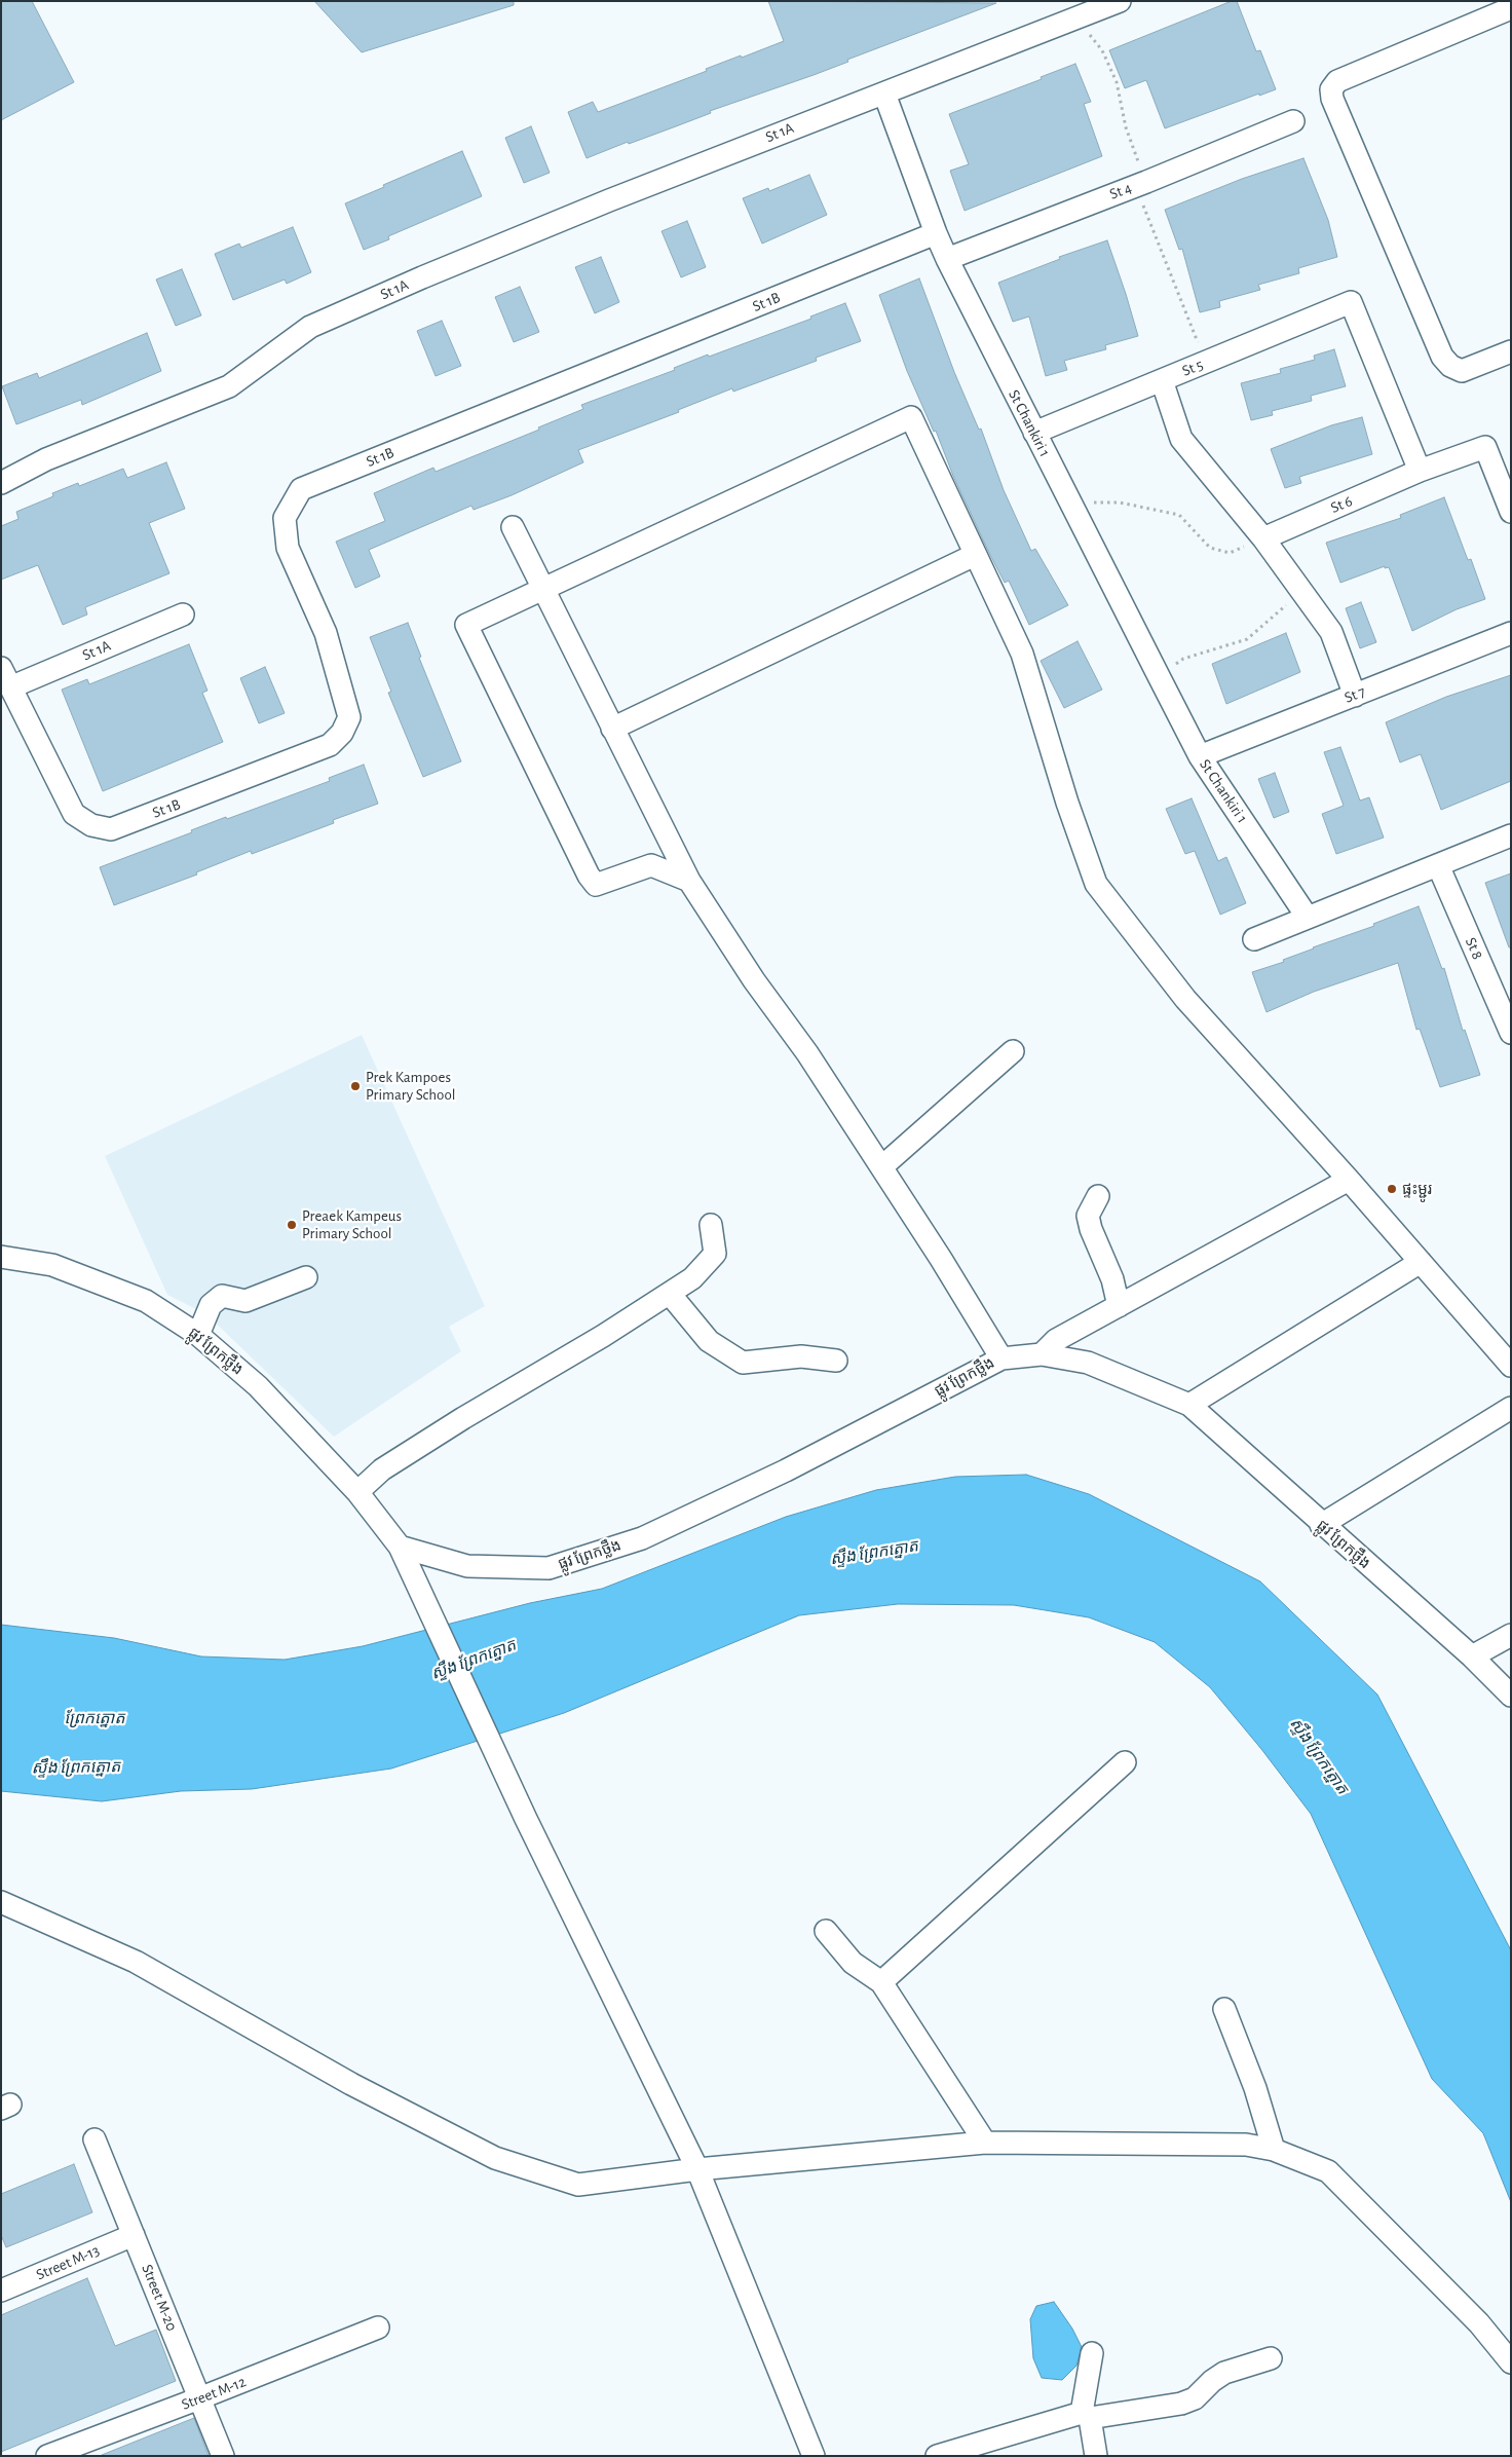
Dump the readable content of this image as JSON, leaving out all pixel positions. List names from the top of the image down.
{
  "streets": {
    "street": [
      "St 1A",
      "St 4",
      "St 1B",
      "St 5",
      "St Chankiri 1",
      "St 6",
      "St 7",
      "St 8",
      "ផ្លូវ ព្រែកថ្លឹង",
      "Street M-13",
      "Street M-20",
      "Street M-12"
    ]
  },
  "crossings": [
    ["St 1A", "St 1B"],
    ["St 1A", "St Chankiri 1"],
    ["St 4", "St Chankiri 1"],
    ["St 1B", "St Chankiri 1"],
    ["St 5", "St Chankiri 1"],
    ["St 5", "St 6"],
    ["St Chankiri 1", "St 7"],
    ["Street M-13", "Street M-20"],
    ["Street M-20", "Street M-12"]
  ],
  "water": ["ស្ទឹង ព្រែកត្នោត", "ព្រែកត្នោត"],
  "places": ["Prek Kampoes Primary School", "ផ្ទះម្ជូរ", "Preaek Kampeus Primary School"]
}
